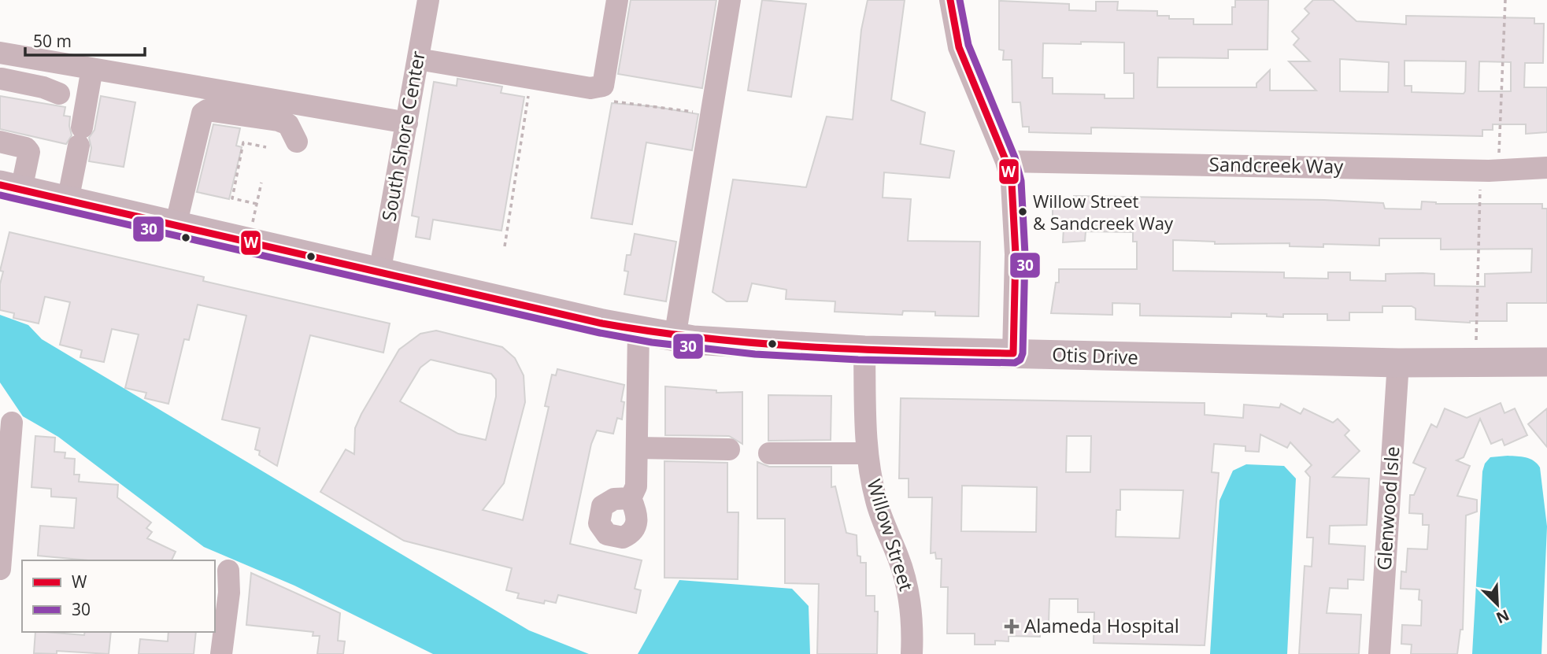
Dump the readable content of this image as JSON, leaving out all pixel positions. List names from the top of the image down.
{
  "streets": {
    "main road": ["Otis Drive"],
    "street": [
      "South Shore Center",
      "Sandcreek Way",
      "Glenwood Isle",
      "Willow Street"
    ]
  },
  "crossings": [
    ["South Shore Center", "Otis Drive"],
    ["Otis Drive", "Glenwood Isle"],
    ["Otis Drive", "Willow Street"]
  ],
  "places": {
    "other": ["Willow Street & Sandcreek Way"],
    "health": ["Alameda Hospital"]
  },
  "lines": ["transit line W", "transit line 30"],
  "legend": ["W", "30"],
  "scale_bar": "50 m",
  "north": "bottom right"
}
